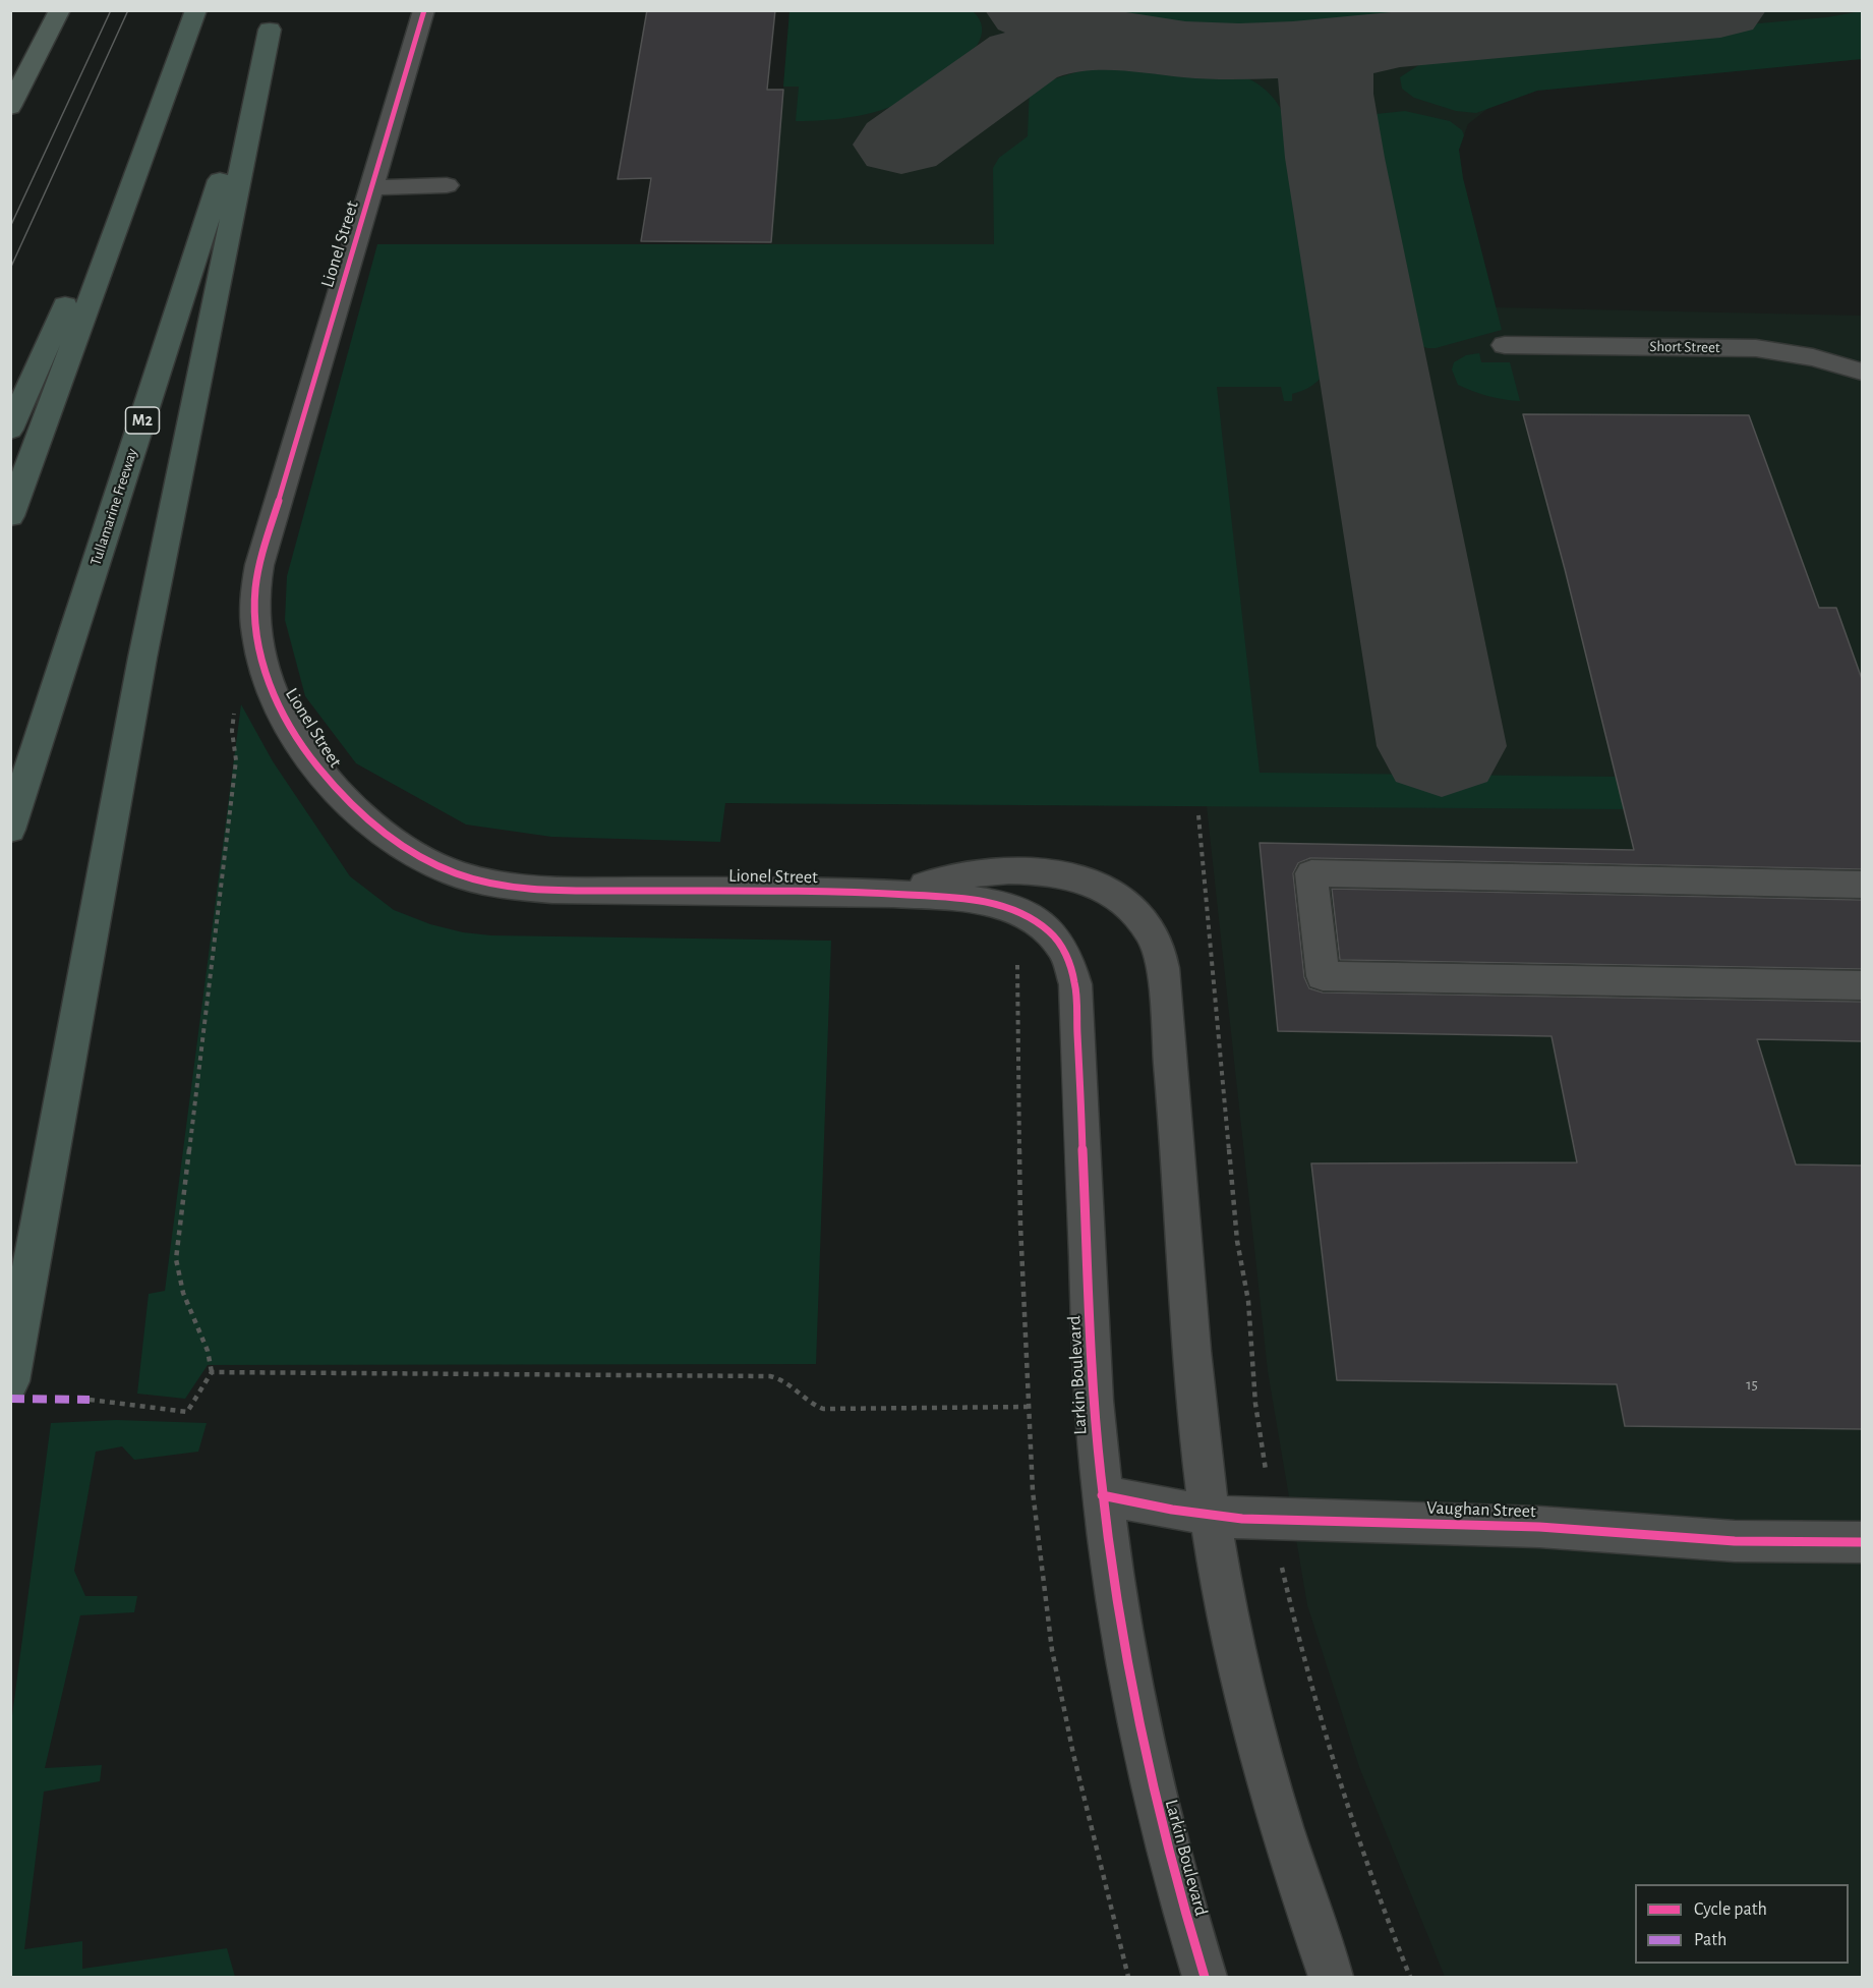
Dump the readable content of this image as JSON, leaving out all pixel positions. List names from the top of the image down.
{
  "streets": {
    "highway": ["M2", "Tullamarine Freeway"],
    "street": [
      "Lionel Street",
      "Short Street",
      "Larkin Boulevard",
      "Vaughan Street"
    ]
  },
  "crossings": [
    ["Lionel Street", "Larkin Boulevard"],
    ["Larkin Boulevard", "Vaughan Street"]
  ],
  "house_numbers": ["15"],
  "legend": ["Cycle path", "Path"]
}
